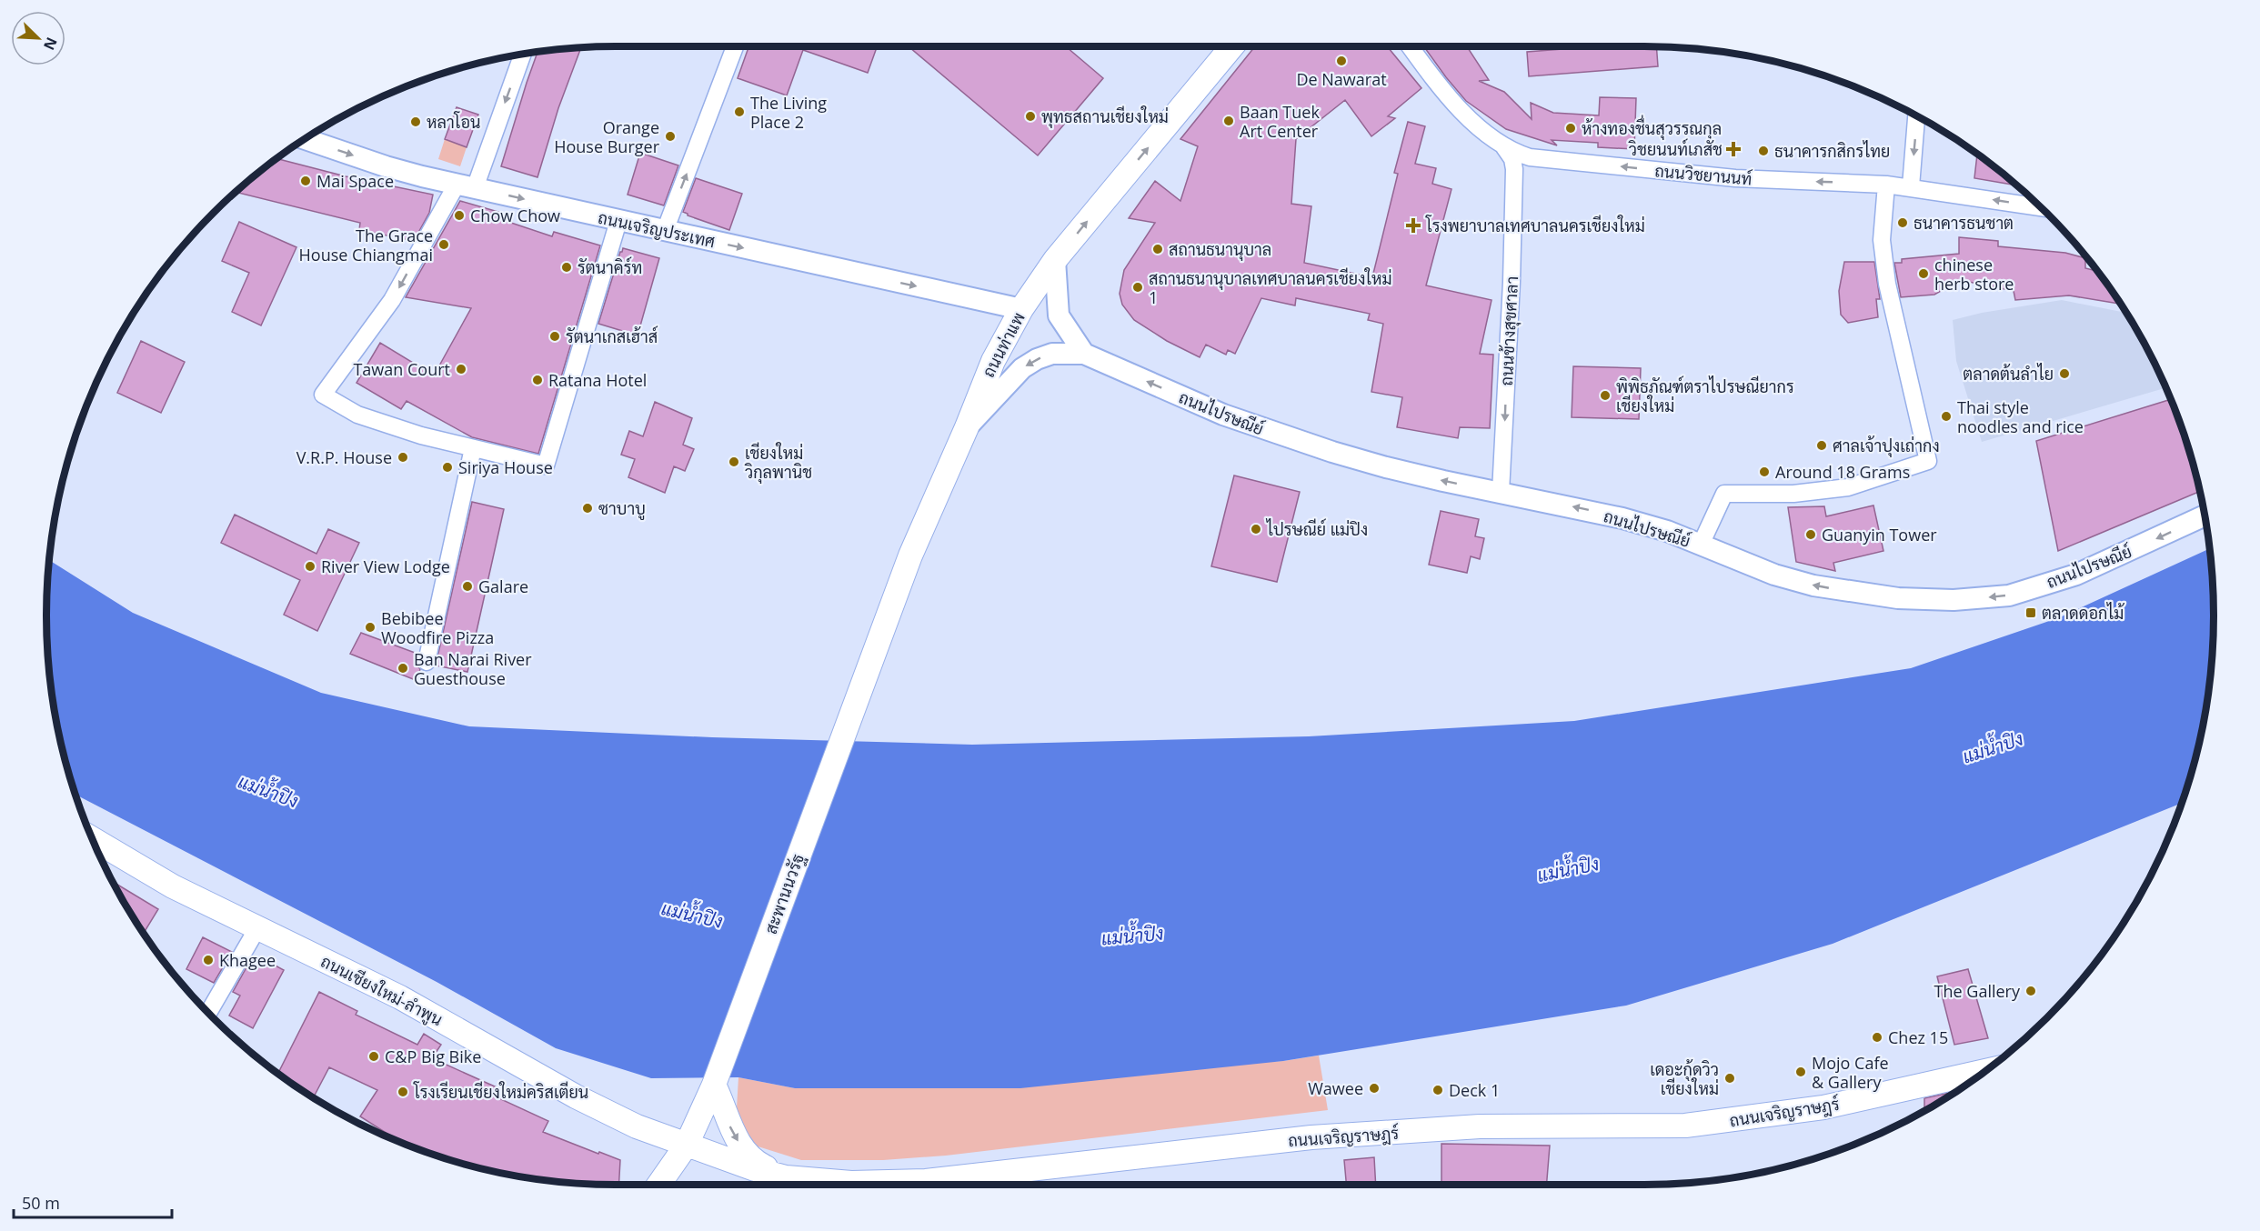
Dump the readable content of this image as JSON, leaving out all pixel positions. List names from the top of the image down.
{
  "streets": {
    "main road": [
      "ถนนท่าแพ",
      "สะพานนวรัฐ",
      "ถนนเชียงใหม่-ลำพูน",
      "ถนนเจริญราษฎร์"
    ],
    "street": [
      "ถนนวิชยานนท์",
      "ถนนเจริญประเทศ",
      "ถนนข้างสุขศาลา",
      "ถนนไปรษณีย์"
    ]
  },
  "crossings": [
    ["ถนนเจริญประเทศ", "ถนนท่าแพ"],
    ["ถนนข้างสุขศาลา", "ถนนไปรษณีย์"],
    ["ถนนท่าแพ", "ถนนไปรษณีย์"],
    ["ถนนท่าแพ", "สะพานนวรัฐ"],
    ["สะพานนวรัฐ", "ถนนเชียงใหม่-ลำพูน"],
    ["สะพานนวรัฐ", "ถนนเจริญราษฎร์"],
    ["ถนนเชียงใหม่-ลำพูน", "ถนนเจริญราษฎร์"]
  ],
  "one_way": [
    "ถนนวิชยานนท์",
    "ถนนเจริญประเทศ",
    "ถนนข้างสุขศาลา",
    "ถนนท่าแพ",
    "ถนนไปรษณีย์"
  ],
  "water": ["แม่น้ำปิง"],
  "places": {
    "other": [
      "De Nawarat",
      "The Living Place 2",
      "พุทธสถานเชียงใหม่",
      "Baan Tuek Art Center",
      "หลาโอน",
      "ห้างทองชื่นสุวรรณกุล",
      "Orange House Burger",
      "ธนาคารกสิกรไทย",
      "Mai Space",
      "Chow Chow",
      "ธนาคารธนชาต",
      "The Grace House Chiangmai",
      "สถานธนานุบาล",
      "รัตนาคิร์ท",
      "chinese herb store",
      "สถานธนานุบาลเทศบาลนครเชียงใหม่ 1",
      "รัตนาเกสเฮ้าส์",
      "Tawan Court",
      "ตลาดต้นลำไย",
      "Ratana Hotel",
      "พิพิธภัณฑ์ตราไปรษณียากร เชียงใหม่",
      "Thai style noodles and rice",
      "ศาลเจ้าปุงเถ่ากง",
      "V.R.P. House",
      "เชียงใหม่ วิกุลพานิช",
      "Siriya House",
      "Around 18 Grams",
      "ซาบาบู",
      "ไปรษณีย์ แม่ปิง",
      "Guanyin Tower",
      "River View Lodge",
      "Galare",
      "Bebibee Woodfire Pizza",
      "Ban Narai River Guesthouse",
      "Khagee",
      "The Gallery",
      "Chez 15",
      "C&P Big Bike",
      "Mojo Cafe & Gallery",
      "เดอะกู้ดวิว เชียงใหม่",
      "Wawee",
      "Deck 1",
      "โรงเรียนเชียงใหม่คริสเตียน"
    ],
    "health": ["วิชยนนท์เภสัช", "โรงพยาบาลเทศบาลนครเชียงใหม่"],
    "transit": ["ตลาดดอกไม้"]
  },
  "scale_bar": "50 m",
  "north": "bottom right"
}
